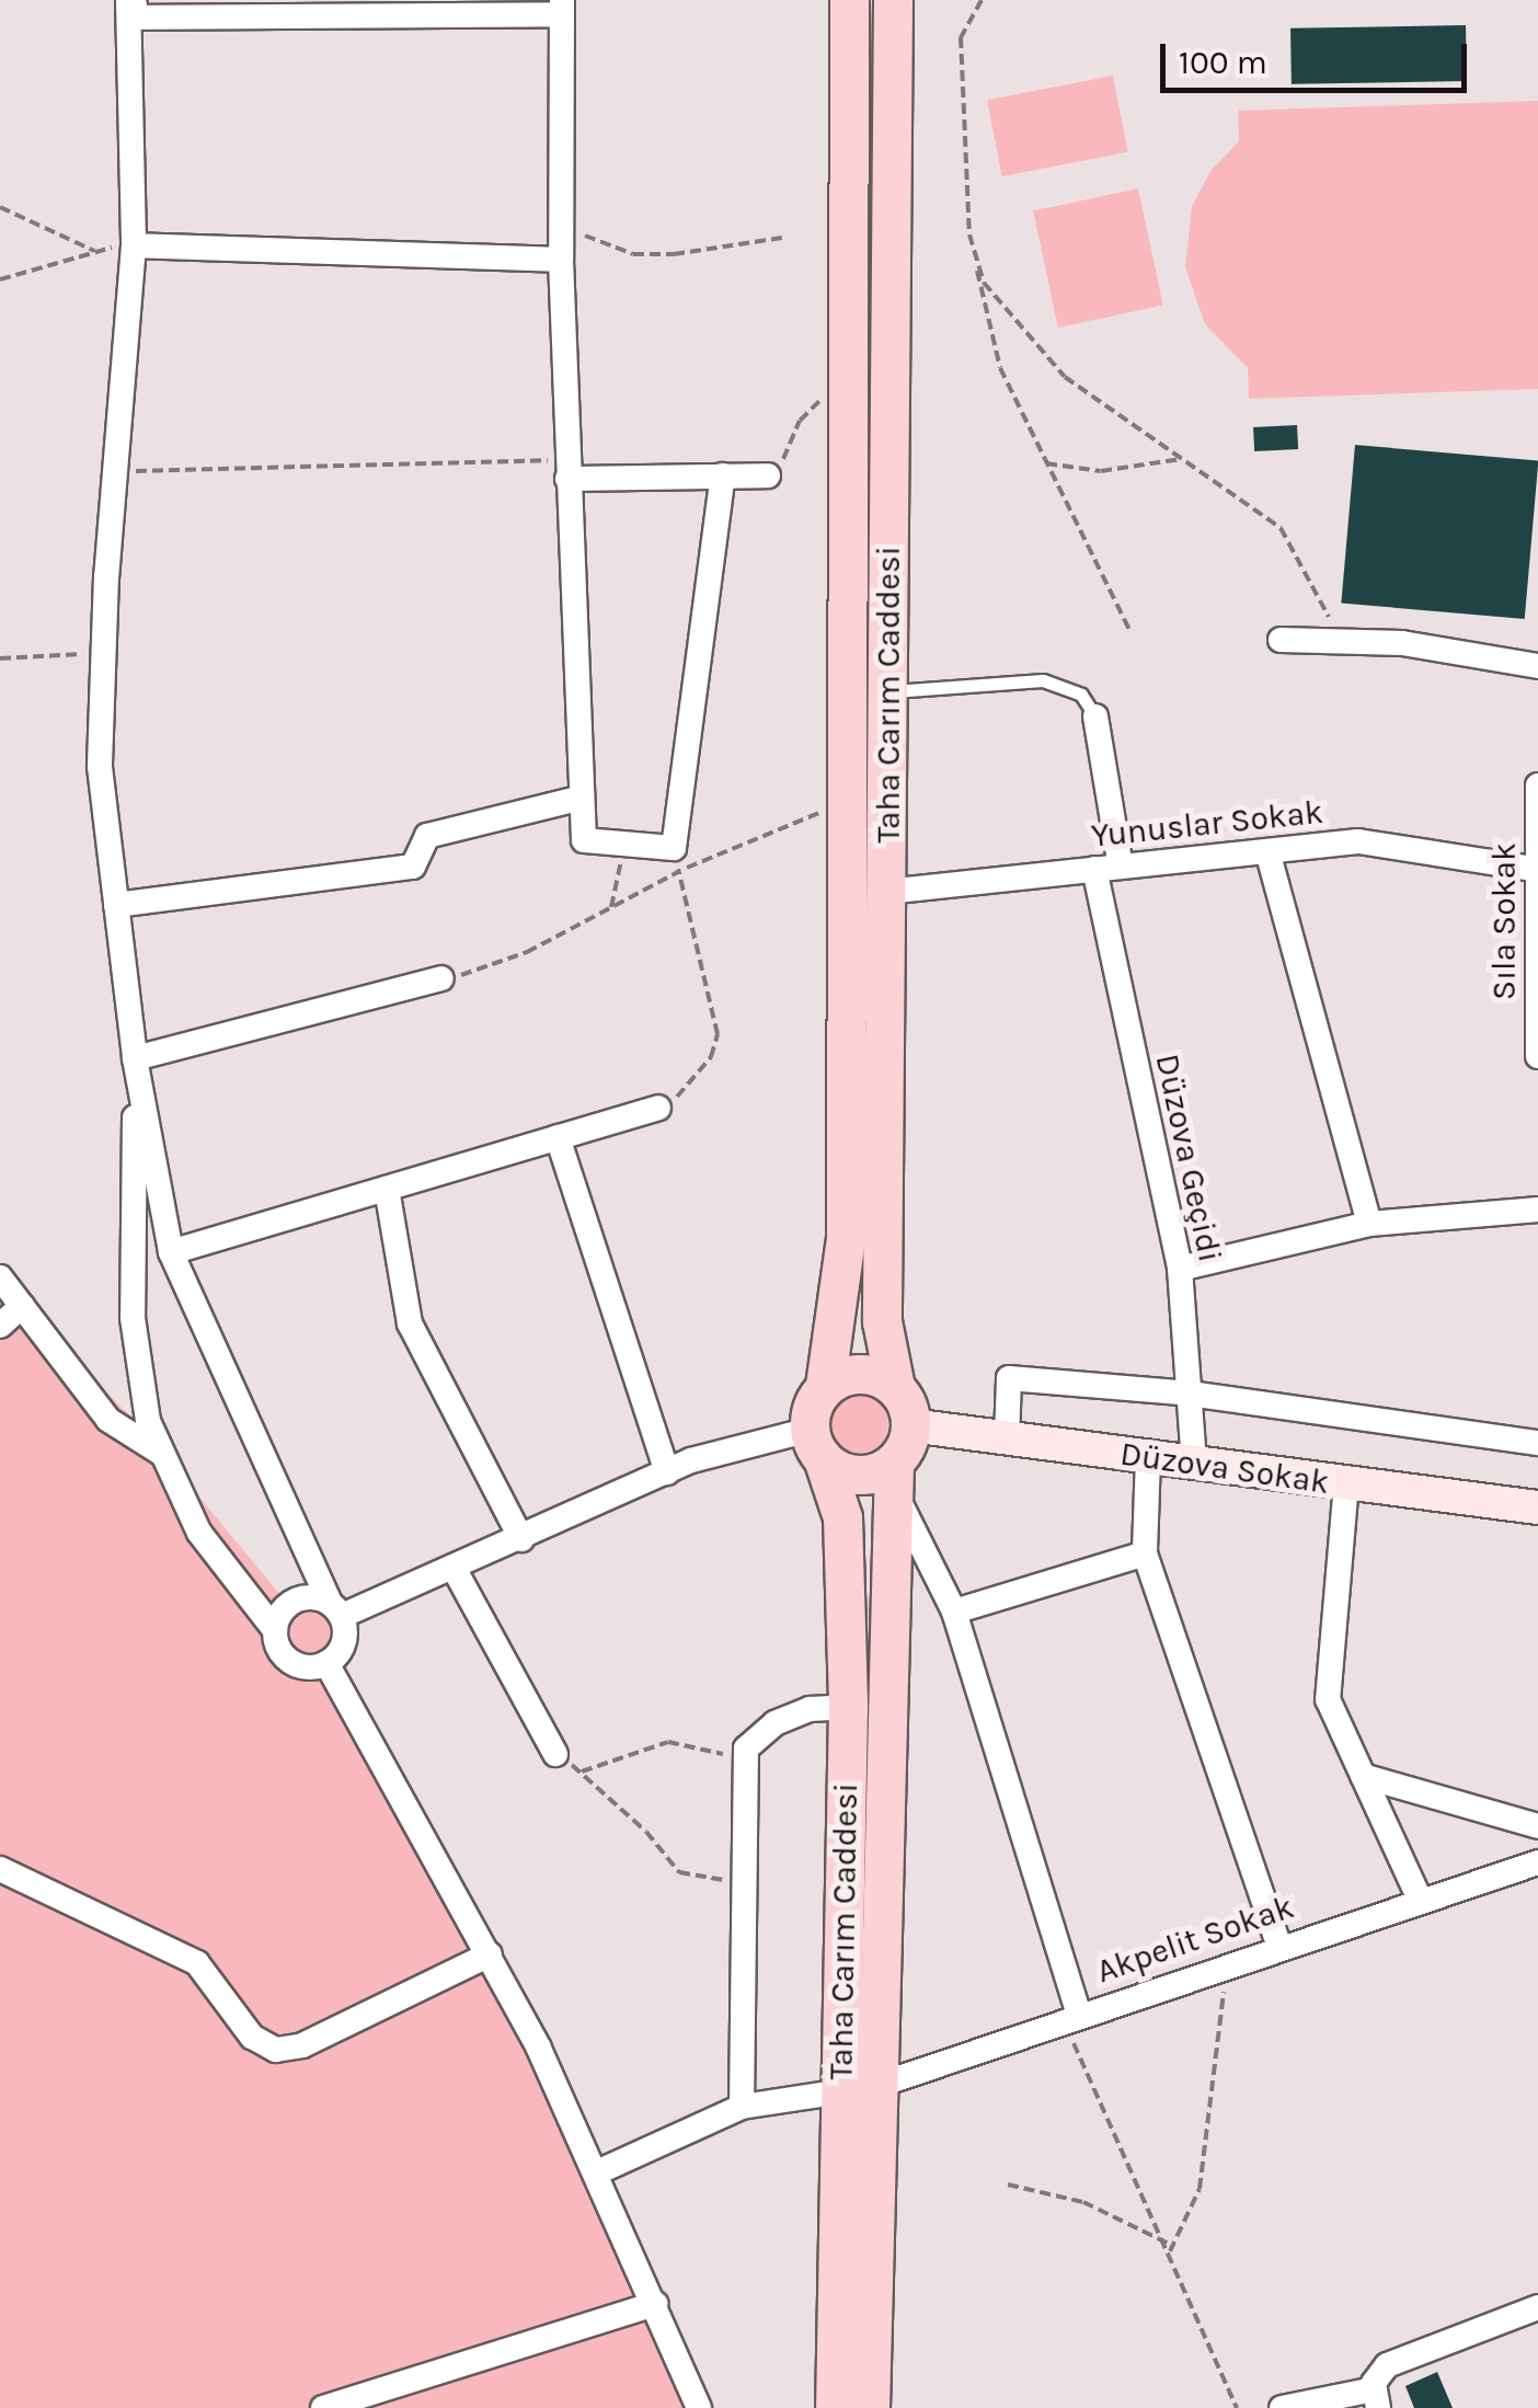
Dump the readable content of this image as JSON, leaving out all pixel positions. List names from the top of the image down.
{
  "streets": {
    "main road": ["Taha Carım Caddesi"],
    "street": [
      "Yunuslar Sokak",
      "Sıla Sokak",
      "Düzova Geçidi",
      "Düzova Sokak",
      "Akpelit Sokak"
    ]
  },
  "crossings": [
    ["Taha Carım Caddesi", "Yunuslar Sokak"],
    ["Taha Carım Caddesi", "Düzova Sokak"],
    ["Taha Carım Caddesi", "Akpelit Sokak"],
    ["Yunuslar Sokak", "Sıla Sokak"],
    ["Yunuslar Sokak", "Düzova Geçidi"],
    ["Düzova Geçidi", "Düzova Sokak"]
  ],
  "scale_bar": "100 m"
}
